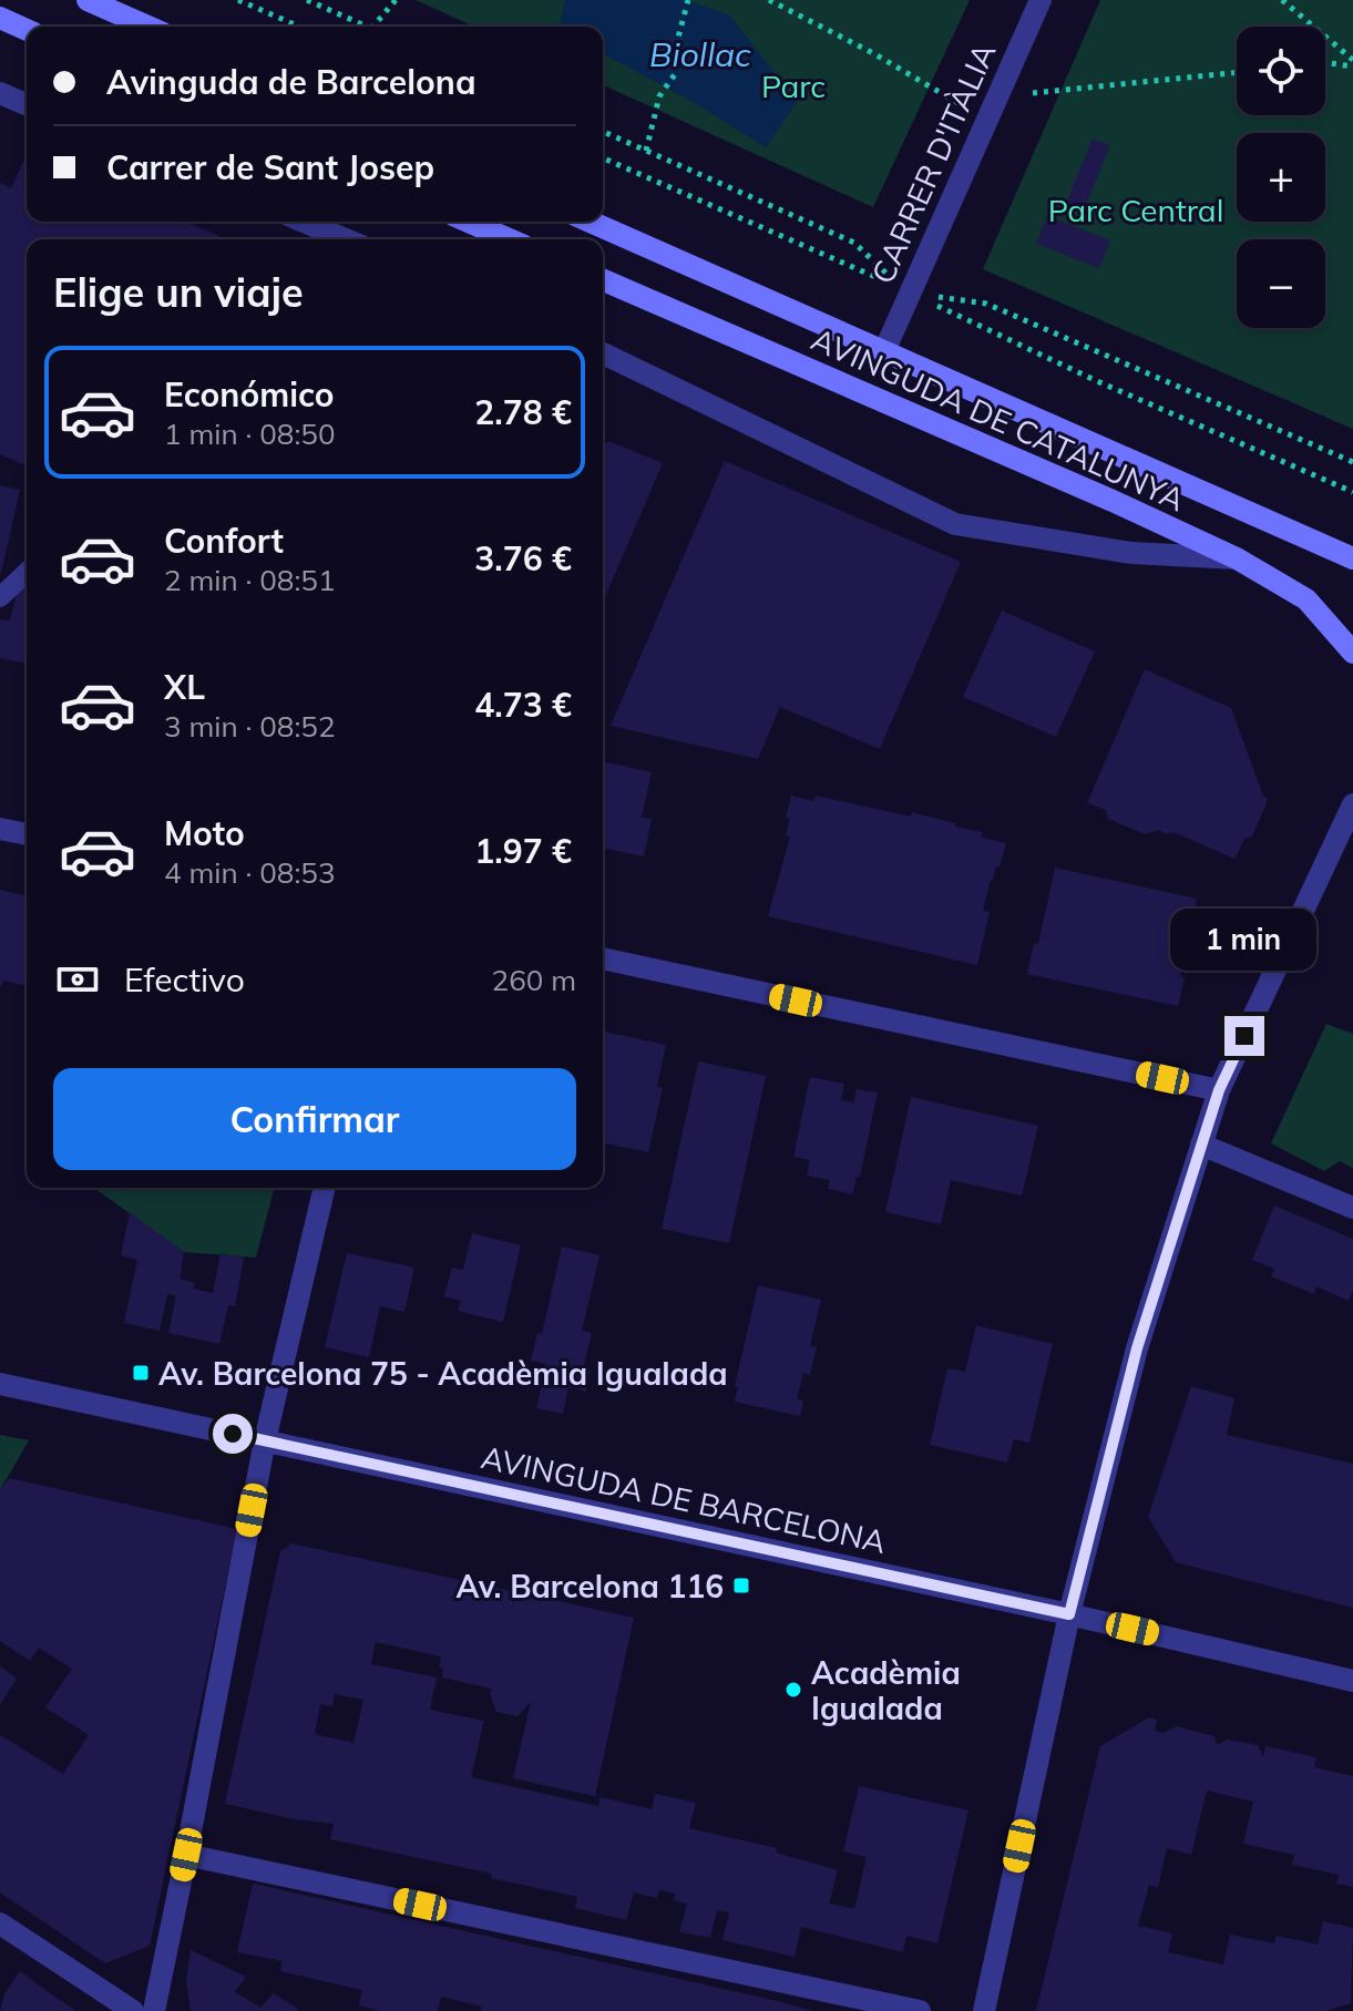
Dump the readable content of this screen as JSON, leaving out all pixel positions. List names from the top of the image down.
{
  "streets": {
    "street": ["CARRER D'ITÀLIA", "AVINGUDA DE CATALUNYA", "AVINGUDA DE BARCELONA"]
  },
  "crossings": [
    ["CARRER D'ITÀLIA", "AVINGUDA DE CATALUNYA"]
  ],
  "water": ["Biollac"],
  "parks": ["Parc", "Parc Central"],
  "places": {
    "transit": ["Av. Barcelona 75 - Acadèmia Igualada", "Av. Barcelona 116"],
    "other": ["Acadèmia Igualada"]
  },
  "page": {
    "map_buttons": ["+", "−"],
    "banner": ["Avinguda de Barcelona", "Carrer de Sant Josep"],
    "heading": "Elige un viaje",
    "list": [
      {
        "name": "Económico",
        "note": "1 min · 08:50",
        "value": "2.78 €"
      },
      {
        "name": "Confort",
        "note": "2 min · 08:51",
        "value": "3.76 €"
      },
      {
        "name": "XL",
        "note": "3 min · 08:52",
        "value": "4.73 €"
      },
      {
        "name": "Moto",
        "note": "4 min · 08:53",
        "value": "1.97 €"
      }
    ],
    "bubble": "1 min",
    "pay": ["Efectivo", "260 m"],
    "buttons": "Confirmar"
  }
}
